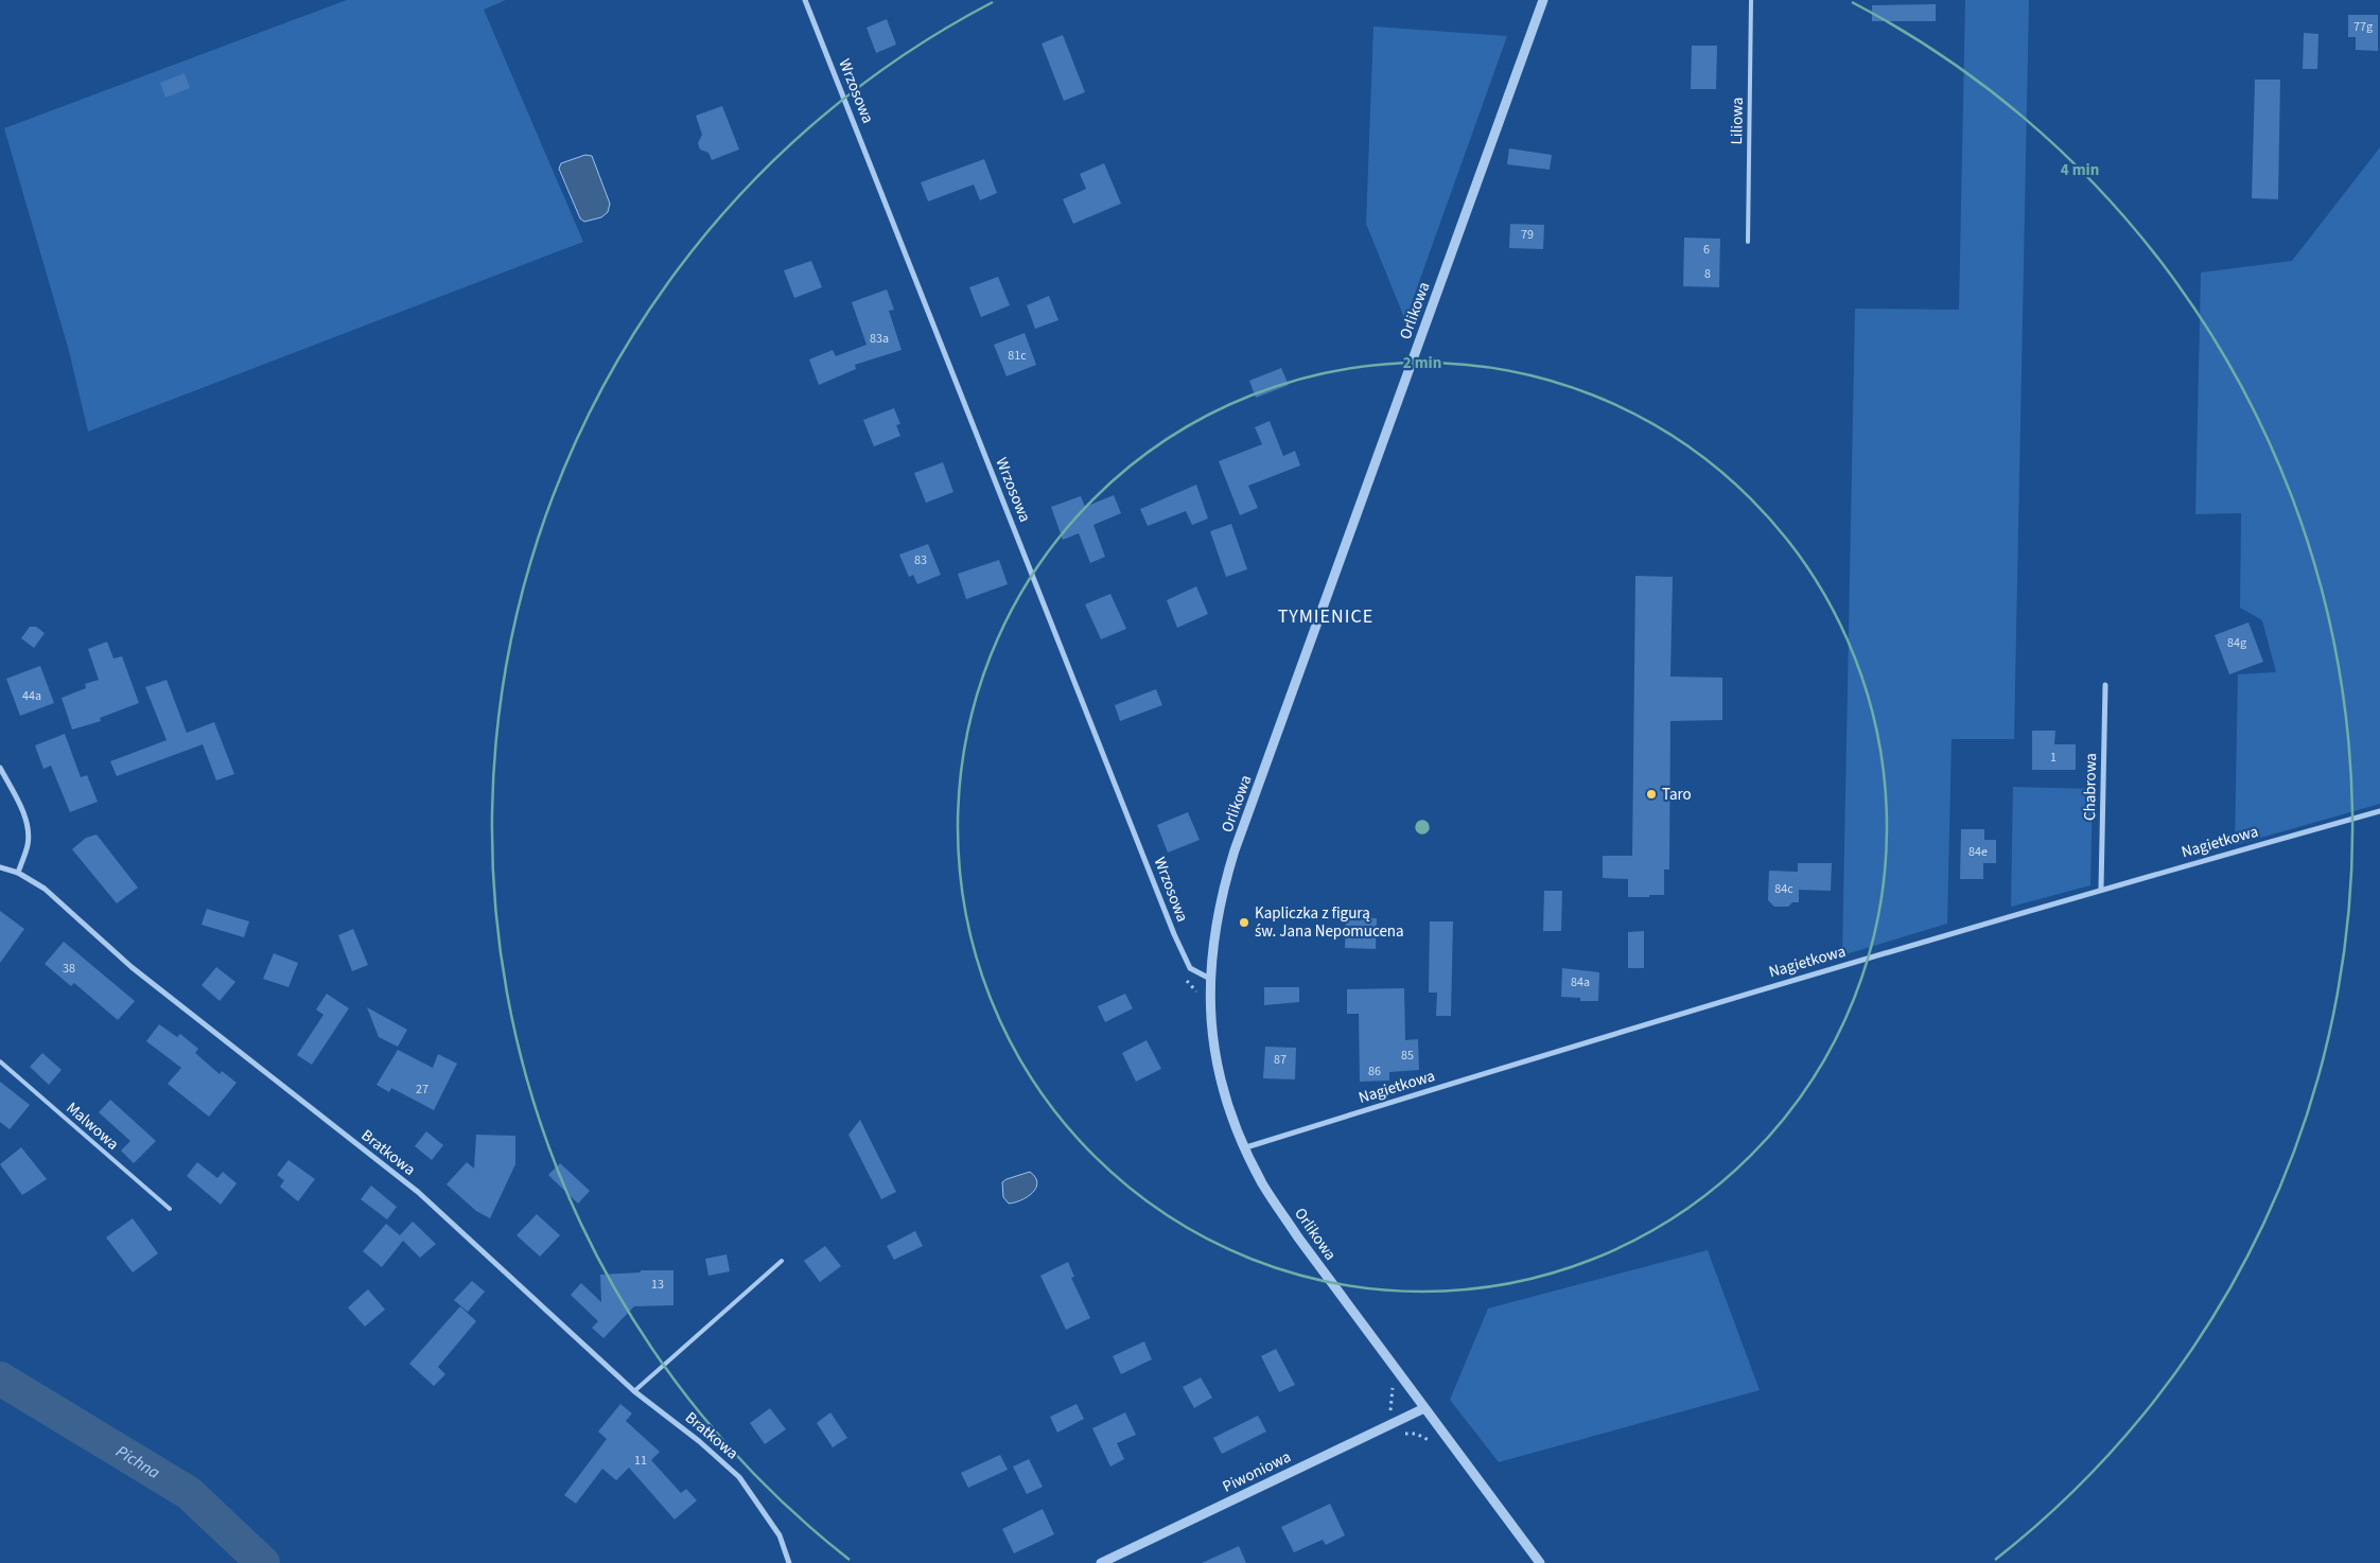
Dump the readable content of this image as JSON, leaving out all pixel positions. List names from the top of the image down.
{
  "streets": {
    "street": [
      "Wrzosowa",
      "Orlikowa",
      "Chabrowa",
      "Nagietkowa",
      "Bratkowa",
      "Piwoniowa"
    ],
    "lane": ["Liliowa", "Malwowa"]
  },
  "crossings": [
    ["Orlikowa", "Nagietkowa"],
    ["Orlikowa", "Piwoniowa"],
    ["Chabrowa", "Nagietkowa"]
  ],
  "districts": ["TYMIENICE"],
  "water": ["Pichna"],
  "places": ["Taro", "Kapliczka z figurą św. Jana Nepomucena"],
  "house_numbers": [
    "77g",
    "79",
    "6",
    "8",
    "83a",
    "81c",
    "83",
    "84g",
    "44a",
    "1",
    "84e",
    "84c",
    "38",
    "84a",
    "85",
    "87",
    "86",
    "27",
    "13",
    "11"
  ],
  "rings": ["4 min", "2 min"]
}
